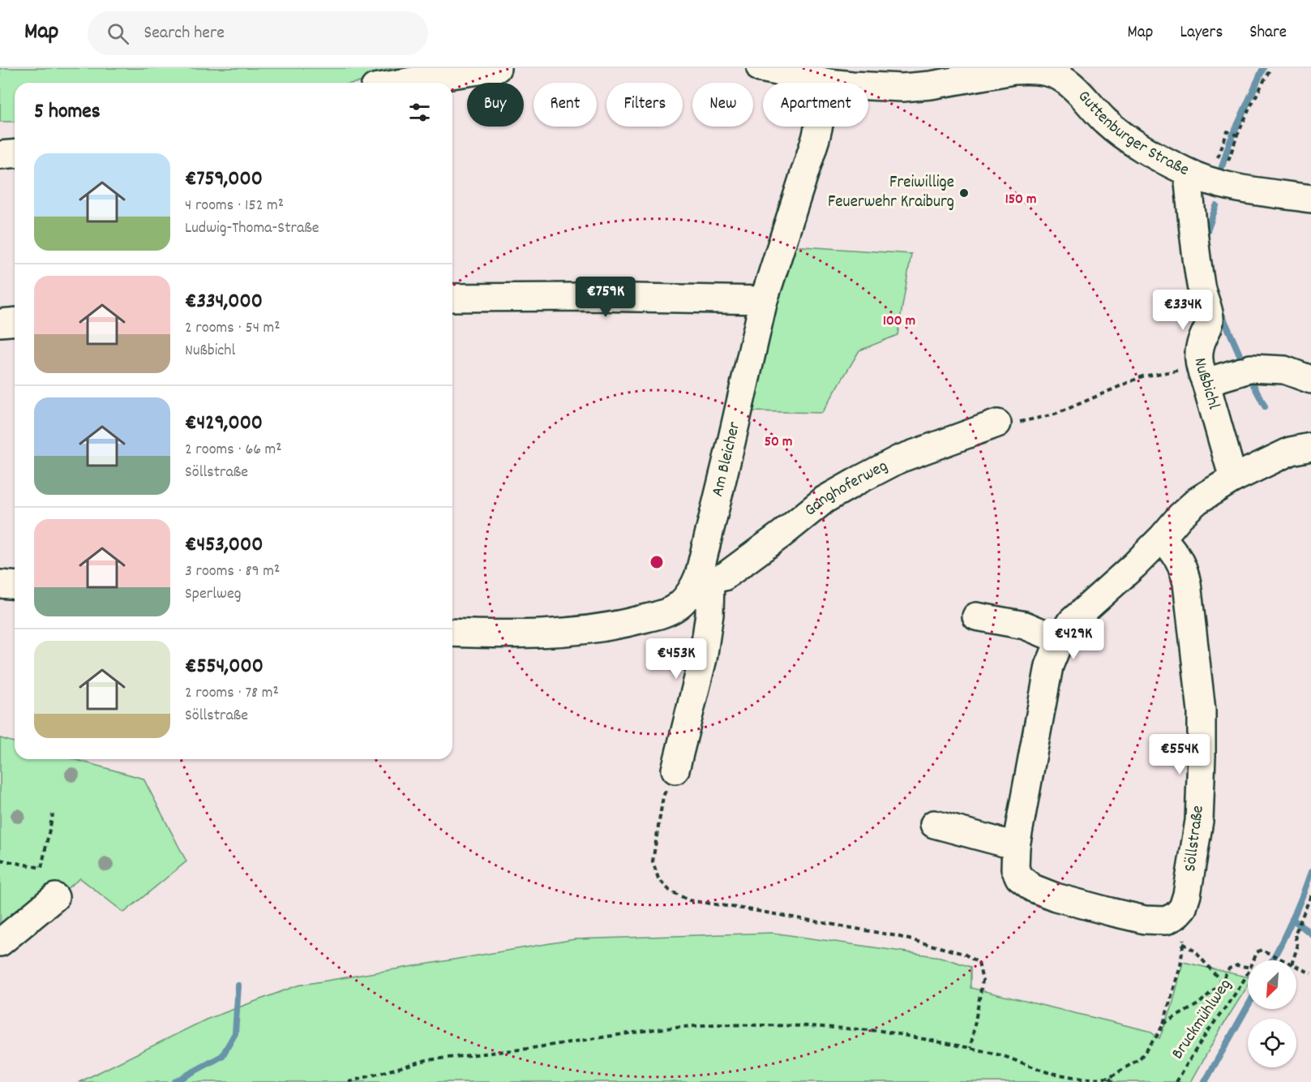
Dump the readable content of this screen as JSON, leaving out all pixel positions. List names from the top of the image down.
{
  "streets": {
    "street": [
      "Guttenburger Straße",
      "Nußbichl",
      "Am Bleicher",
      "Ganghoferweg",
      "Söllstraße"
    ],
    "path": ["Bruckmühlweg"]
  },
  "crossings": [
    ["Guttenburger Straße", "Nußbichl"],
    ["Am Bleicher", "Ganghoferweg"]
  ],
  "places": ["Freiwillige Feuerwehr Kraiburg"],
  "north": "bottom left",
  "page": {
    "header": "Map",
    "search": "Search here",
    "nav": ["Map", "Layers", "Share"],
    "chip": [
      "Buy",
      "Rent",
      "Filters",
      "New",
      "Apartment"
    ],
    "heading": "5 homes",
    "list": [
      {
        "name": "€759,000",
        "note": "4 rooms · 152 m² · Ludwig-Thoma-Straße"
      },
      {
        "name": "€334,000",
        "note": "2 rooms · 54 m² · Nußbichl"
      },
      {
        "name": "€429,000",
        "note": "2 rooms · 66 m² · Söllstraße"
      },
      {
        "name": "€453,000",
        "note": "3 rooms · 89 m² · Sperlweg"
      },
      {
        "name": "€554,000",
        "note": "2 rooms · 78 m² · Söllstraße"
      }
    ],
    "price": [
      "€759K",
      "€334K",
      "€429K",
      "€453K",
      "€554K"
    ]
  },
  "rings": ["150 m", "100 m", "50 m"]
}
